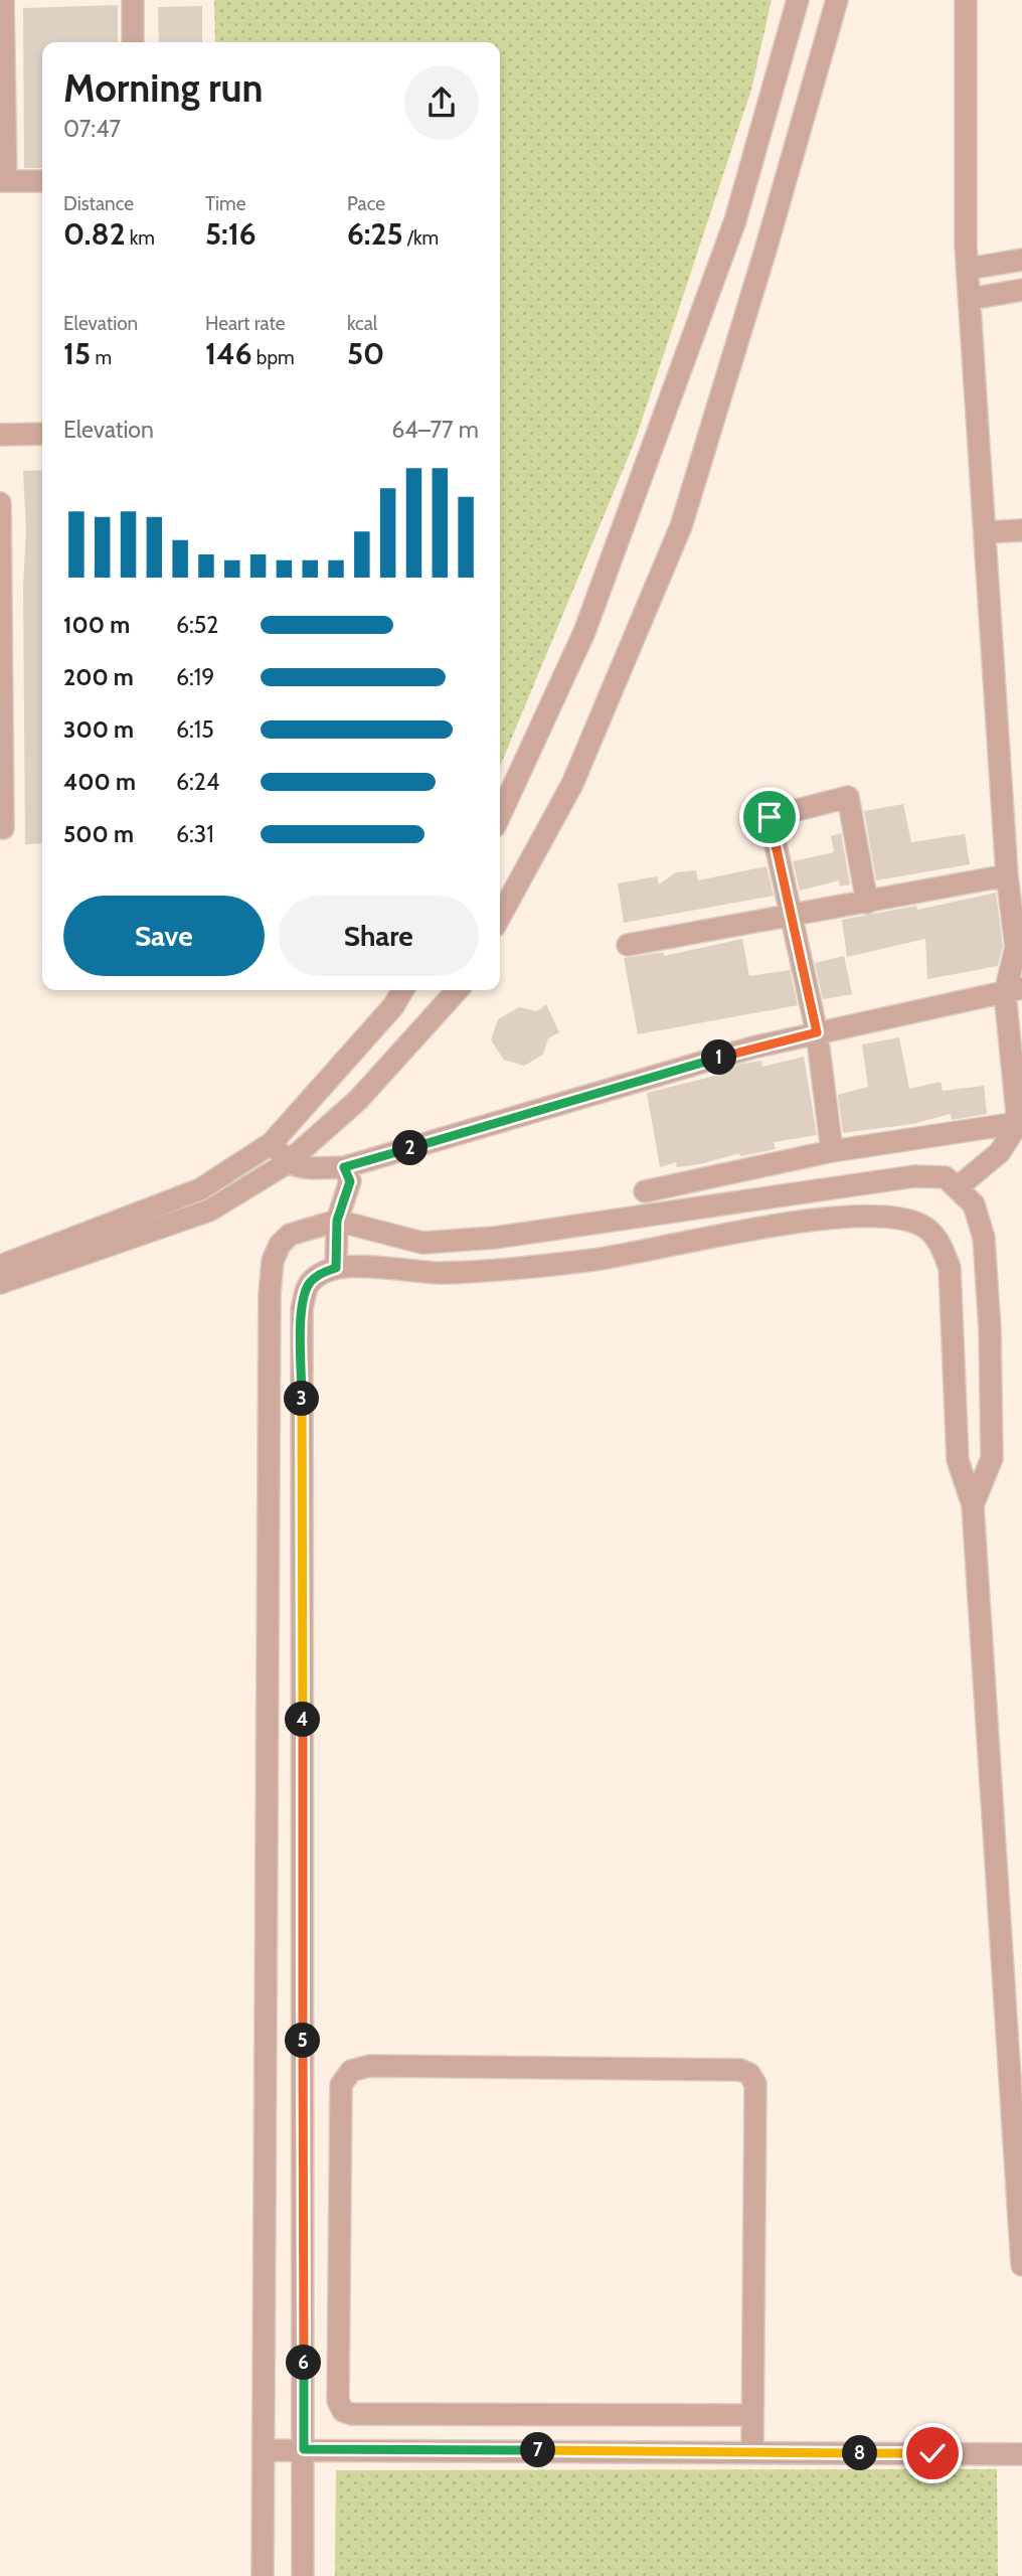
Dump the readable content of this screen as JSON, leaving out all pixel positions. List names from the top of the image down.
{
  "page": {
    "heading": ["Morning run", "07:47"],
    "stats": [
      ["Distance", "0.82 km"],
      ["Time", "5:16"],
      ["Pace", "6:25 /km"],
      ["Elevation", "15 m"],
      ["Heart rate", "146 bpm"],
      ["kcal", "50"]
    ],
    "chart": ["Elevation", "64–77 m"],
    "list": [
      {
        "name": "100 m",
        "note": "6:52"
      },
      {
        "name": "200 m",
        "note": "6:19"
      },
      {
        "name": "300 m",
        "note": "6:15"
      },
      {
        "name": "400 m",
        "note": "6:24"
      },
      {
        "name": "500 m",
        "note": "6:31"
      }
    ],
    "buttons": ["Save", "Share"],
    "pins": [
      "1",
      "2",
      "3",
      "4",
      "5",
      "6",
      "7",
      "8"
    ]
  }
}
